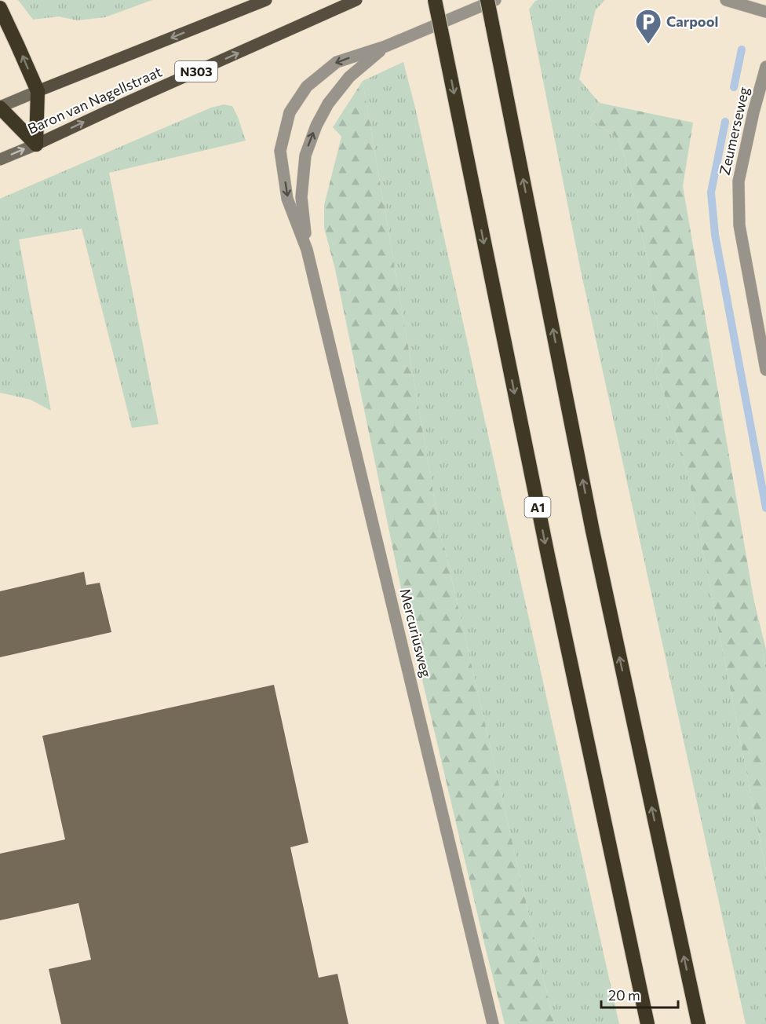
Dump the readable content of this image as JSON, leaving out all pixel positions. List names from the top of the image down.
{
  "streets": {
    "highway": ["A1"],
    "main road": ["N303", "Baron van Nagellstraat"],
    "street": ["Zeumerseweg", "Mercuriusweg"]
  },
  "places": {
    "parking": ["Carpool"]
  },
  "scale_bar": "20 m"
}
